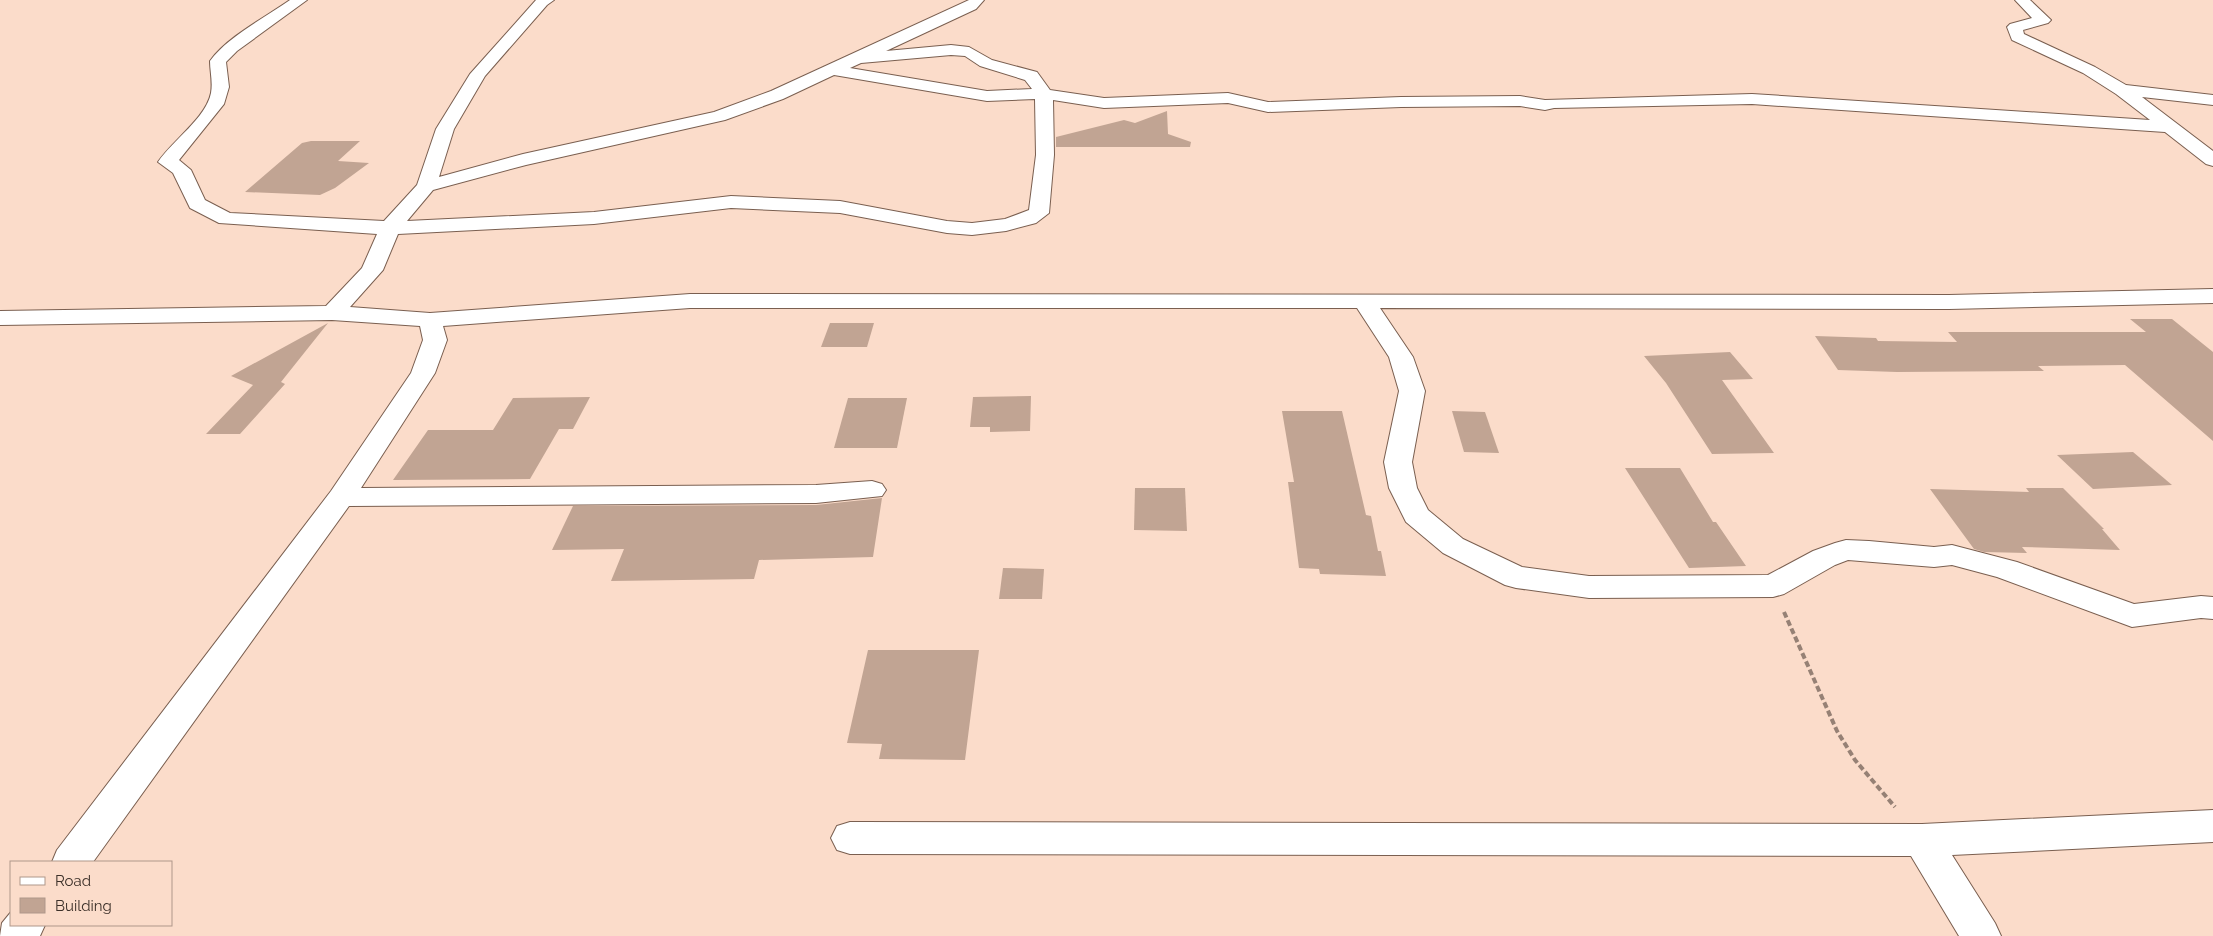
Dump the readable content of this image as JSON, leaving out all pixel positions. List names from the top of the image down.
{
  "legend": ["Road", "Building"]
}
